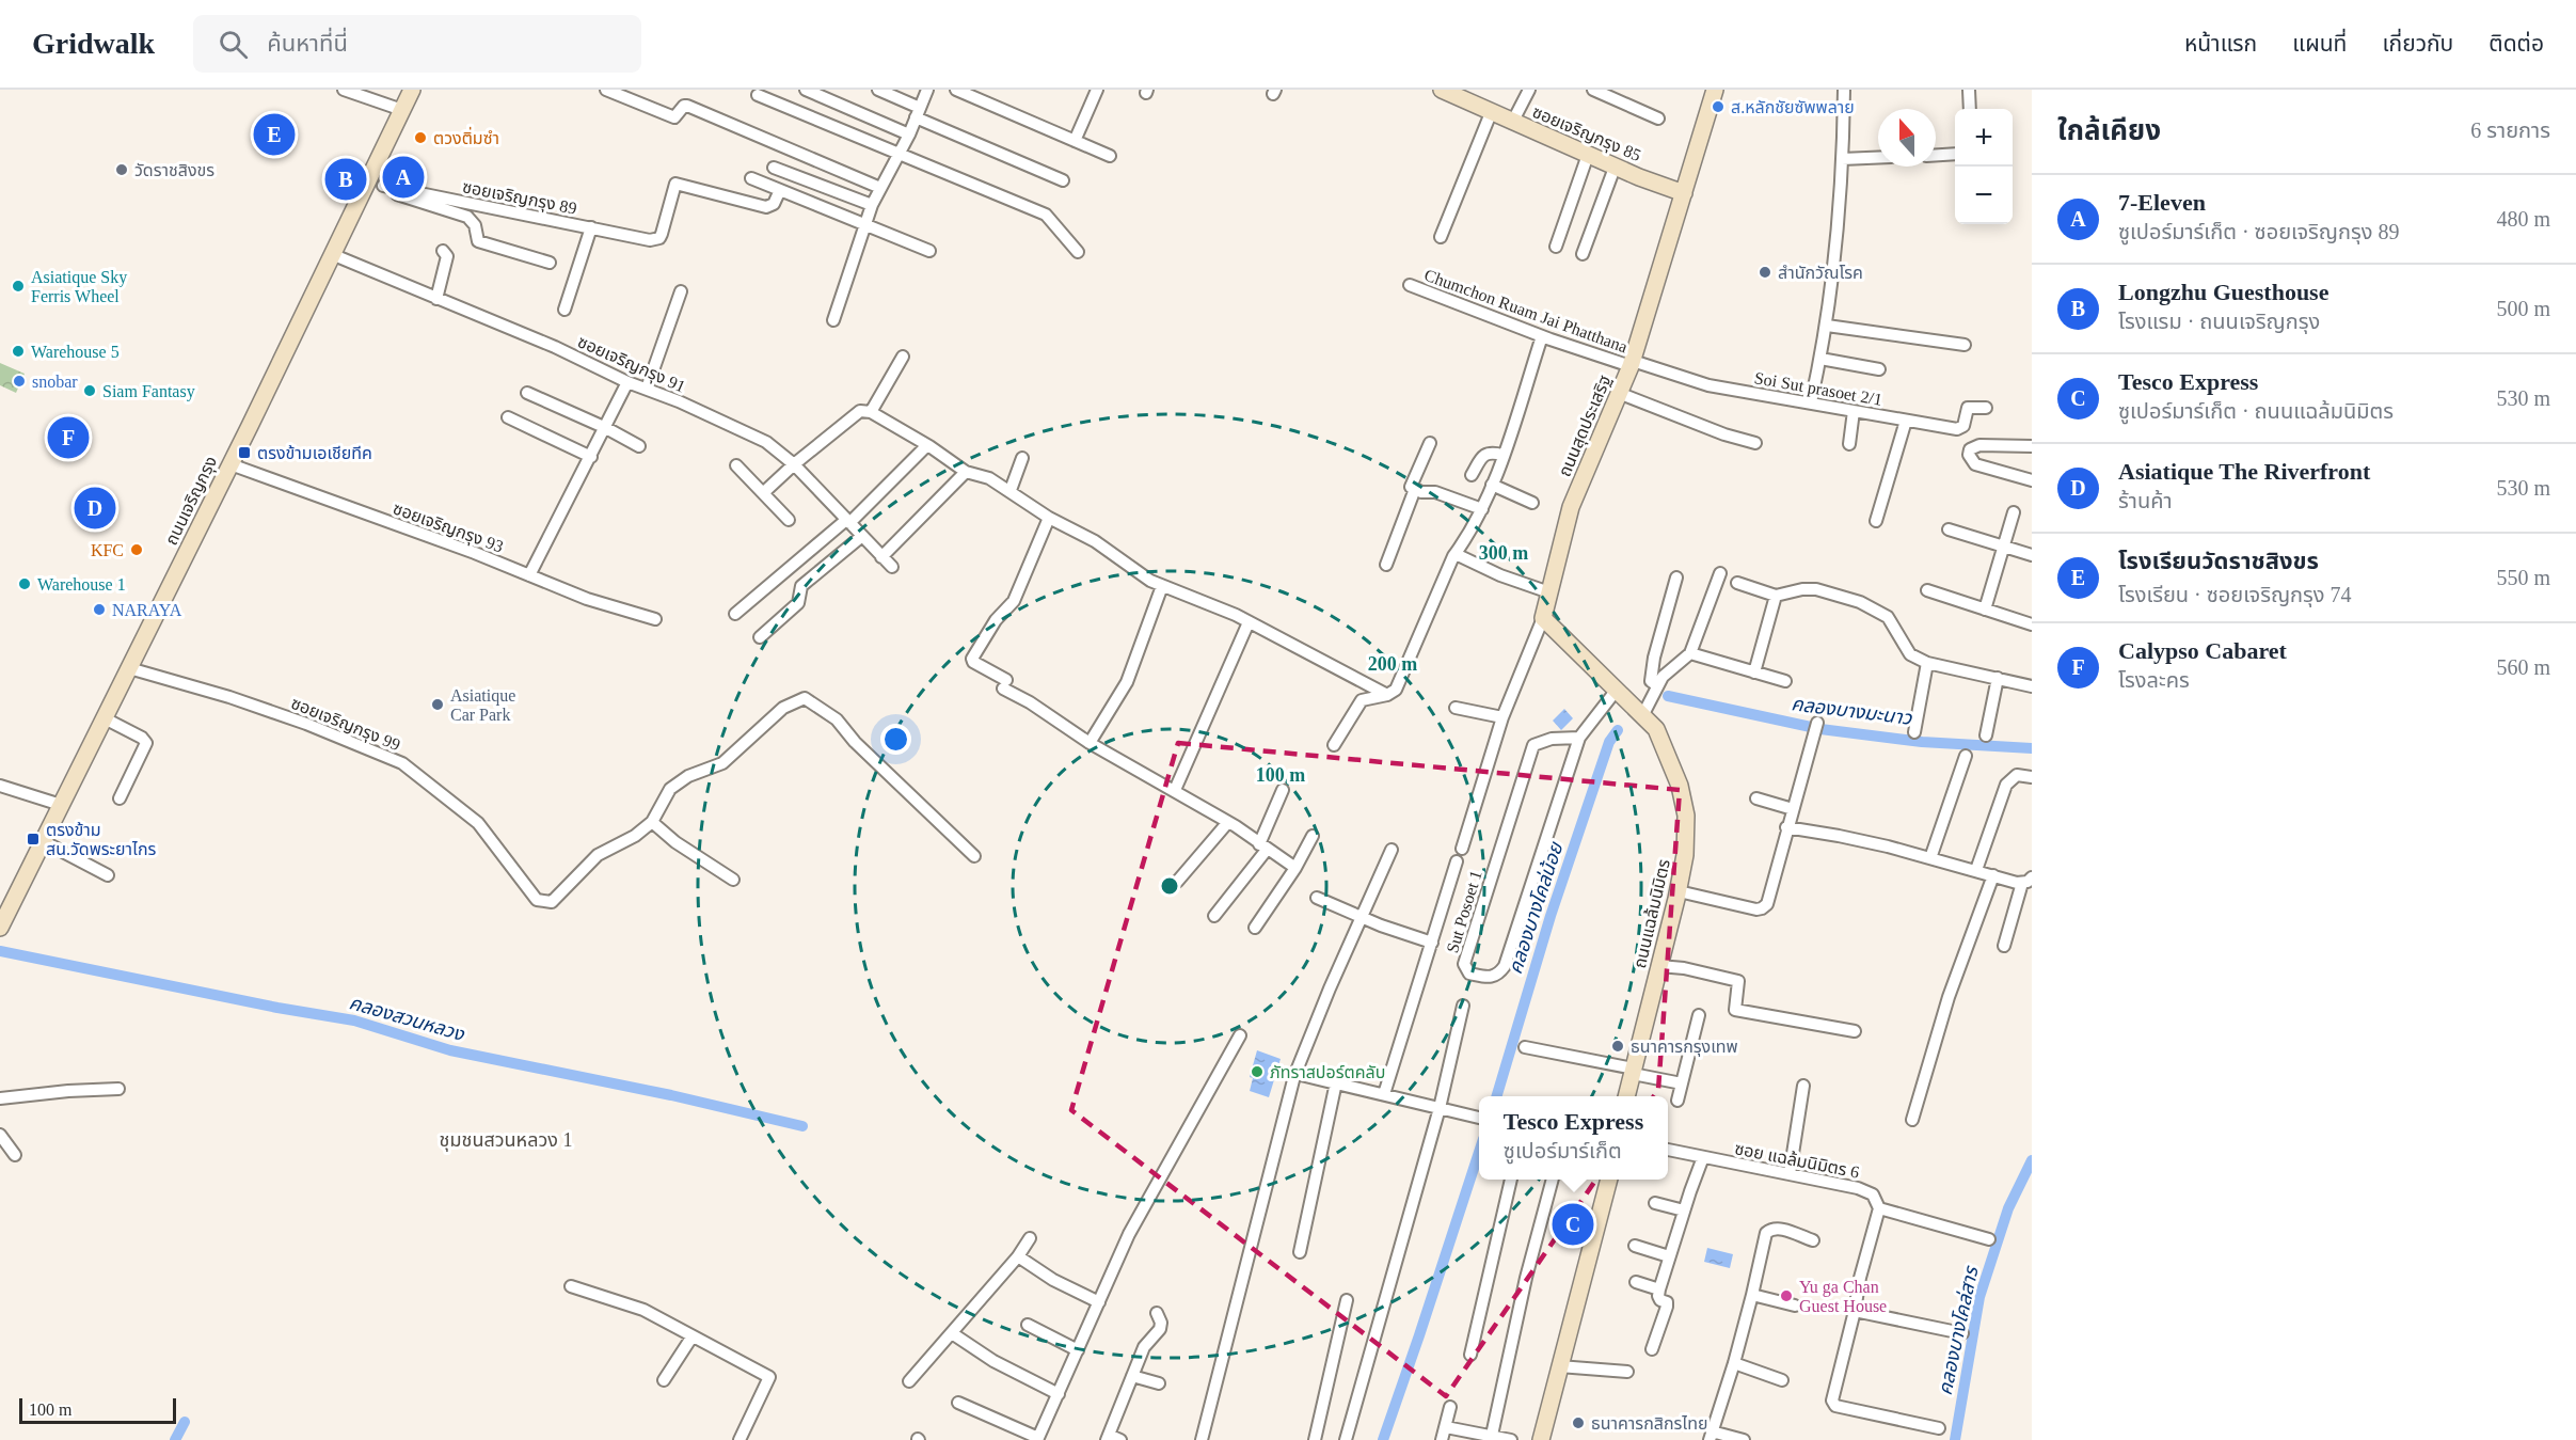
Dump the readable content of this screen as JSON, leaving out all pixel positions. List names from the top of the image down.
{
  "streets": {
    "street": [
      "ซอยเจริญกรุง 85",
      "ซอยเจริญกรุง 89",
      "Chumchon Ruam Jai Phatthana",
      "ซอยเจริญกรุง 91",
      "Soi Sut prasoet 2/1",
      "ถนนสุดประเสริฐ",
      "ถนนเจริญกรุง",
      "ซอยเจริญกรุง 93",
      "ซอยเจริญกรุง 99",
      "Sut Posoet 1",
      "ถนนแฉล้มนิมิตร",
      "ซอย แฉล้มนิมิตร 6"
    ]
  },
  "crossings": [
    ["ซอยเจริญกรุง 85", "ถนนสุดประเสริฐ"],
    ["ซอยเจริญกรุง 89", "ถนนเจริญกรุง"],
    ["Chumchon Ruam Jai Phatthana", "Soi Sut prasoet 2/1"],
    ["Chumchon Ruam Jai Phatthana", "ถนนสุดประเสริฐ"],
    ["ซอยเจริญกรุง 91", "ถนนเจริญกรุง"],
    ["Soi Sut prasoet 2/1", "ถนนสุดประเสริฐ"],
    ["ถนนเจริญกรุง", "ซอยเจริญกรุง 93"],
    ["ถนนเจริญกรุง", "ซอยเจริญกรุง 99"]
  ],
  "districts": ["ชุมชนสวนหลวง 1"],
  "water": [
    "คลองบางมะนาว",
    "คลองบางโคล่น้อย",
    "คลองสวนหลวง",
    "คลองบางโคล่สาร"
  ],
  "places": {
    "other": [
      "ส.หลักชัยซัพพลาย",
      "ตวงติ่มซำ",
      "วัดราชสิงขร",
      "สำนักวัณโรค",
      "Asiatique Sky Ferris Wheel",
      "Warehouse 5",
      "snobar",
      "Siam Fantasy",
      "KFC",
      "Warehouse 1",
      "NARAYA",
      "Asiatique Car Park",
      "ธนาคารกรุงเทพ",
      "ภัทราสปอร์ตคลับ",
      "Yu ga Chan Guest House",
      "ธนาคารกสิกรไทย"
    ],
    "transit": ["ตรงข้ามเอเชียทีค", "ตรงข้าม สน.วัดพระยาไกร"]
  },
  "scale_bar": "100 m",
  "north": "top",
  "page": {
    "header": "Gridwalk",
    "search": "ค้นหาที่นี่",
    "nav": [
      "หน้าแรก",
      "แผนที่",
      "เกี่ยวกับ",
      "ติดต่อ"
    ],
    "heading": ["ใกล้เคียง", "6 รายการ"],
    "map_buttons": ["+", "−"],
    "pins": [
      "E",
      "A",
      "B",
      "F",
      "D",
      "C"
    ],
    "list": [
      {
        "mark": "A",
        "name": "7-Eleven",
        "note": "ซูเปอร์มาร์เก็ต · ซอยเจริญกรุง 89",
        "value": "480 m"
      },
      {
        "mark": "B",
        "name": "Longzhu Guesthouse",
        "note": "โรงแรม · ถนนเจริญกรุง",
        "value": "500 m"
      },
      {
        "mark": "C",
        "name": "Tesco Express",
        "note": "ซูเปอร์มาร์เก็ต · ถนนแฉล้มนิมิตร",
        "value": "530 m"
      },
      {
        "mark": "D",
        "name": "Asiatique The Riverfront",
        "note": "ร้านค้า",
        "value": "530 m"
      },
      {
        "mark": "E",
        "name": "โรงเรียนวัดราชสิงขร",
        "note": "โรงเรียน · ซอยเจริญกรุง 74",
        "value": "550 m"
      },
      {
        "mark": "F",
        "name": "Calypso Cabaret",
        "note": "โรงละคร",
        "value": "560 m"
      }
    ],
    "popup": ["Tesco Express", "ซูเปอร์มาร์เก็ต"],
    "scale": "100 m"
  },
  "rings": ["300 m", "200 m", "100 m"]
}
